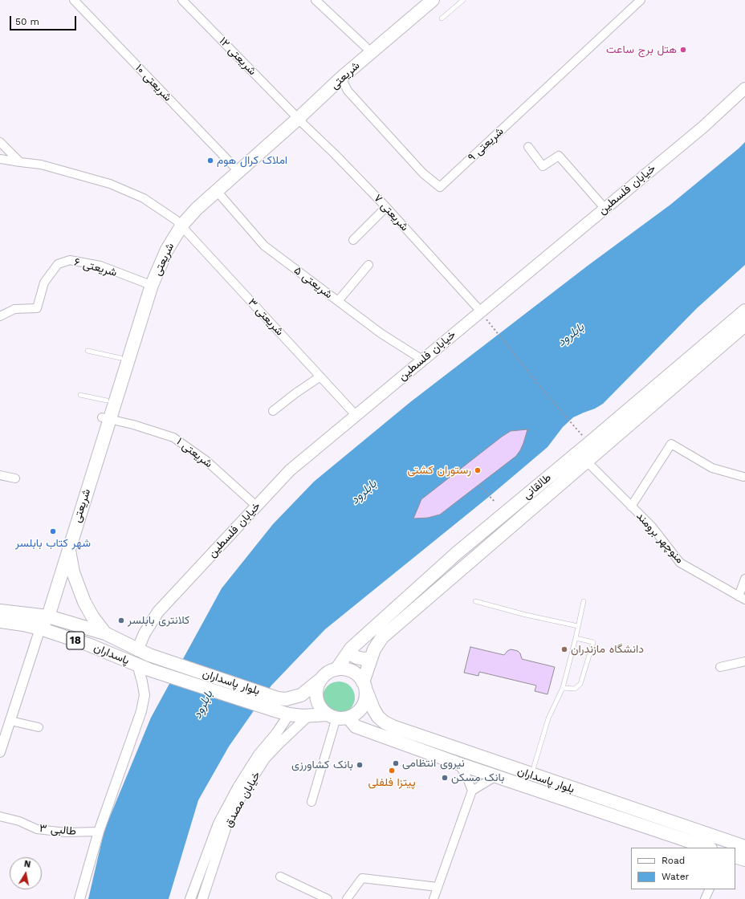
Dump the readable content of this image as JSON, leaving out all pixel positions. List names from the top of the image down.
{
  "streets": {
    "main road": [
      "شریعتی",
      "خیابان فلسطین",
      "طالقانی",
      "18",
      "پاسداران",
      "بلوار پاسداران"
    ],
    "street": [
      "شریعتی ۱۲",
      "شریعتی ۱۰",
      "شریعتی ۹",
      "شریعتی ۷",
      "شریعتی ۶",
      "شریعتی ۵",
      "شریعتی ۳",
      "شریعتی ۱",
      "منوچهر برومند",
      "خیابان مصدق",
      "طالبی ۳"
    ]
  },
  "crossings": [
    ["شریعتی ۱۲", "شریعتی"],
    ["شریعتی ۱۲", "شریعتی ۷"],
    ["شریعتی", "شریعتی ۱۰"],
    ["شریعتی", "شریعتی ۹"],
    ["شریعتی", "شریعتی ۷"],
    ["شریعتی", "شریعتی ۶"],
    ["شریعتی", "شریعتی ۵"],
    ["شریعتی", "شریعتی ۳"],
    ["شریعتی", "شریعتی ۱"],
    ["شریعتی", "پاسداران"],
    ["خیابان فلسطین", "شریعتی ۷"],
    ["خیابان فلسطین", "شریعتی ۵"],
    ["خیابان فلسطین", "شریعتی ۳"],
    ["خیابان فلسطین", "شریعتی ۱"],
    ["خیابان فلسطین", "پاسداران"],
    ["خیابان فلسطین", "بلوار پاسداران"],
    ["طالقانی", "منوچهر برومند"],
    ["طالقانی", "بلوار پاسداران"],
    ["پاسداران", "بلوار پاسداران"],
    ["بلوار پاسداران", "خیابان مصدق"]
  ],
  "water": ["بابلرود"],
  "places": [
    "هتل برج ساعت",
    "املاک کرال هوم",
    "رستوران کشتی",
    "شهر کتاب بابلسر",
    "کلانتری بابلسر",
    "دانشگاه مازندران",
    "نیروی انتظامی",
    "بانک کشاورزی",
    "پیتزا فلفلی",
    "بانک مسکن"
  ],
  "legend": ["Road", "Water"],
  "scale_bar": "50 m",
  "north": "top"
}
